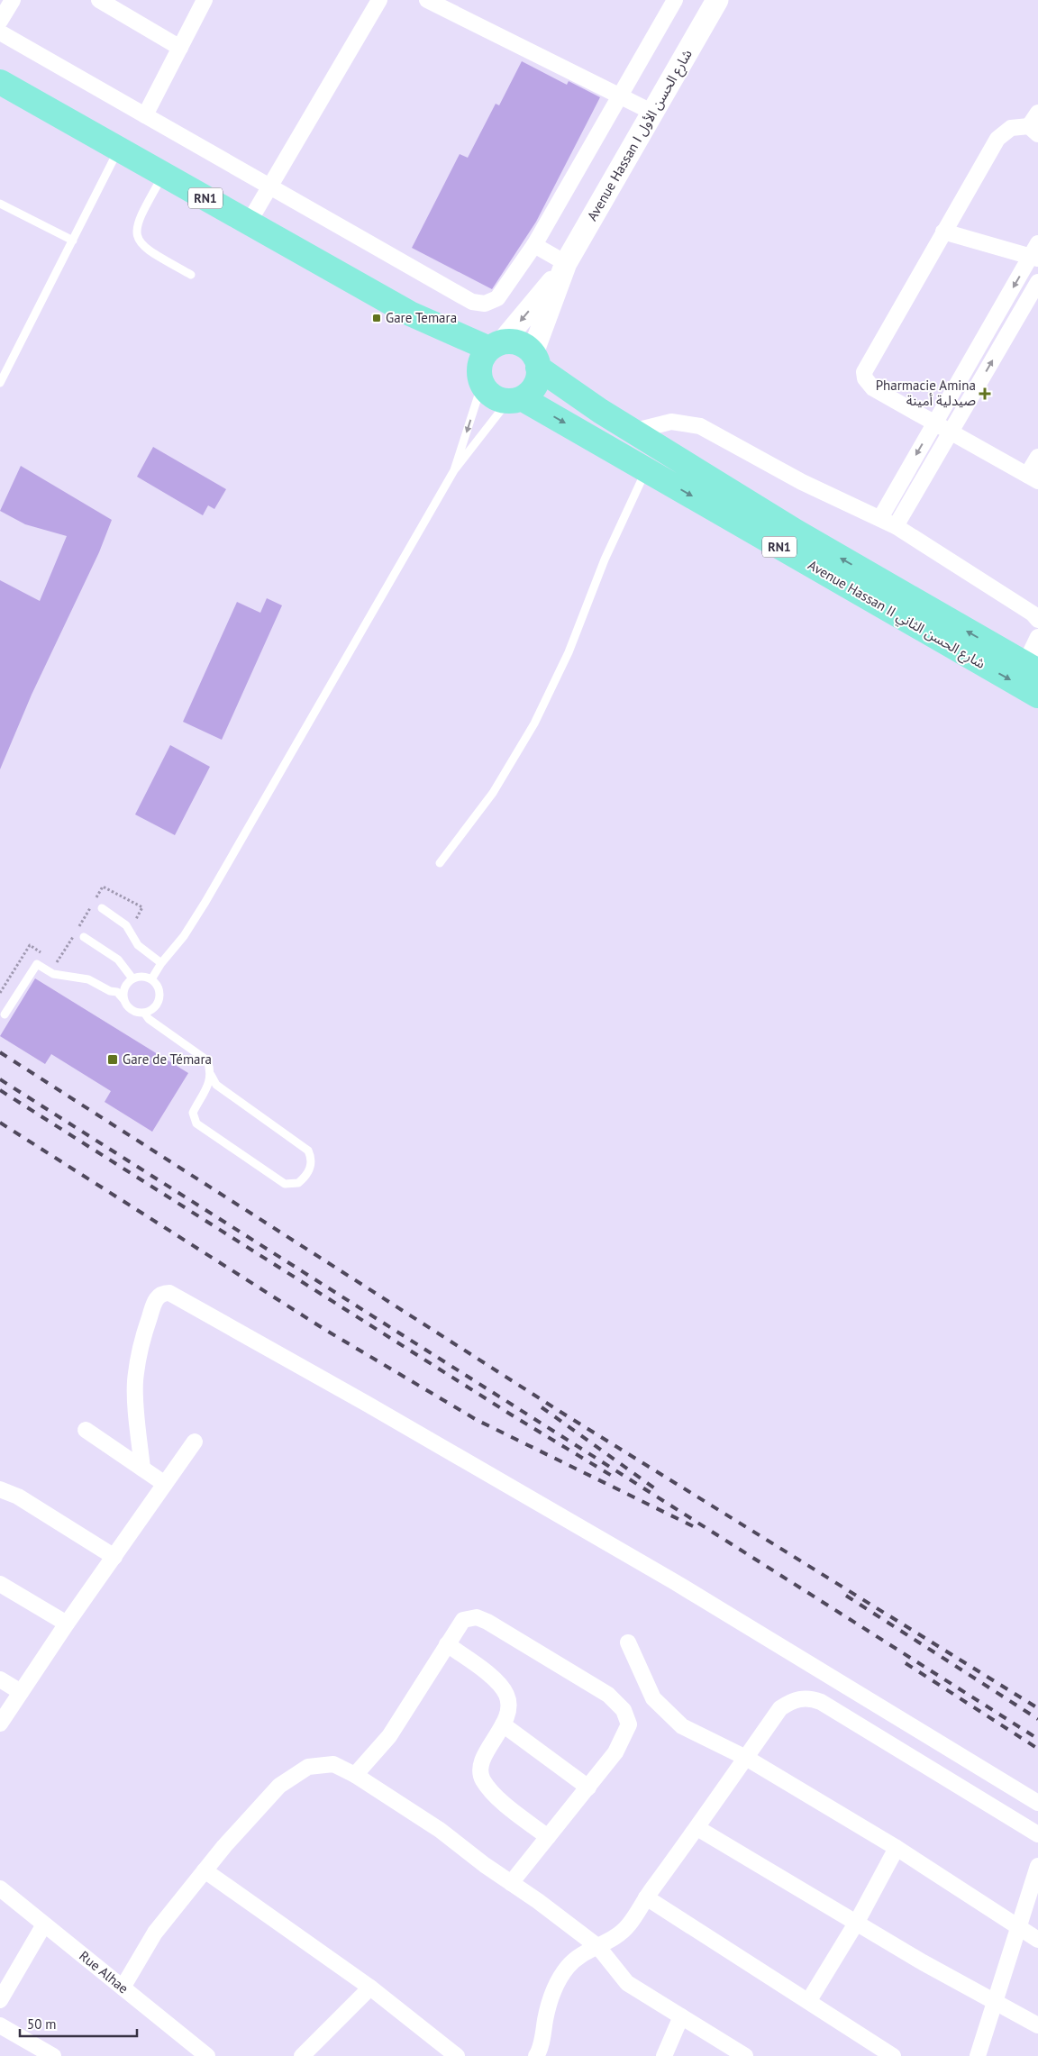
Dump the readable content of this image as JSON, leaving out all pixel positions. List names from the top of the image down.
{
  "streets": {
    "main road": ["Avenue Hassan I شارع الحسن الأول", "RN1", "Avenue Hassan II شارع الحسن الثاني"],
    "street": ["Rue Alhae"]
  },
  "crossings": [
    ["Avenue Hassan I شارع الحسن الأول", "Avenue Hassan II شارع الحسن الثاني"]
  ],
  "places": {
    "transit": ["Gare Temara", "Gare de Témara"],
    "health": ["Pharmacie Amina صيدلية أمينة"]
  },
  "scale_bar": "50 m"
}
